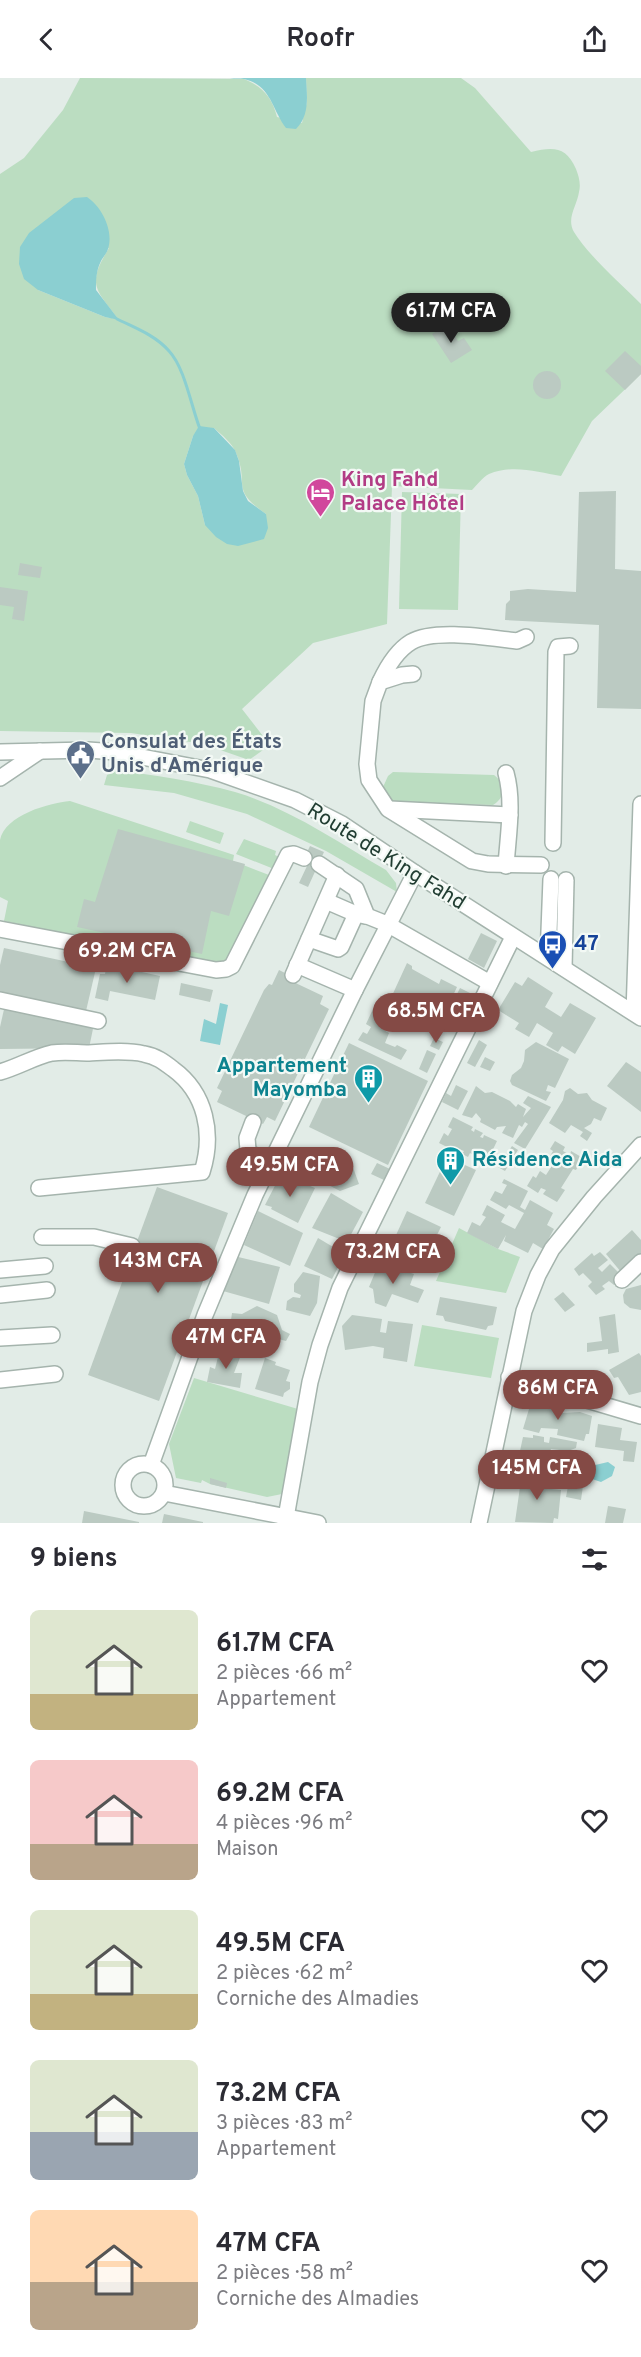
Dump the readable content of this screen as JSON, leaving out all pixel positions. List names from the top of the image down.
{
  "streets": {
    "street": ["Route de King Fahd"]
  },
  "places": {
    "hotel": ["King Fahd Palace Hôtel"],
    "public building": ["Consulat des États Unis d'Amérique"],
    "bus stop": ["47"],
    "building": ["Appartement Mayomba", "Résidence Aida"]
  },
  "page": {
    "header": "Roofr",
    "price": [
      "61.7M CFA",
      "69.2M CFA",
      "68.5M CFA",
      "49.5M CFA",
      "73.2M CFA",
      "143M CFA",
      "47M CFA",
      "86M CFA",
      "145M CFA"
    ],
    "heading": "9 biens",
    "list": [
      {
        "name": "61.7M CFA",
        "note": "2 pièces · 66 m² · Appartement"
      },
      {
        "name": "69.2M CFA",
        "note": "4 pièces · 96 m² · Maison"
      },
      {
        "name": "49.5M CFA",
        "note": "2 pièces · 62 m² · Corniche des Almadies"
      },
      {
        "name": "73.2M CFA",
        "note": "3 pièces · 83 m² · Appartement"
      },
      {
        "name": "47M CFA",
        "note": "2 pièces · 58 m² · Corniche des Almadies"
      }
    ]
  }
}
